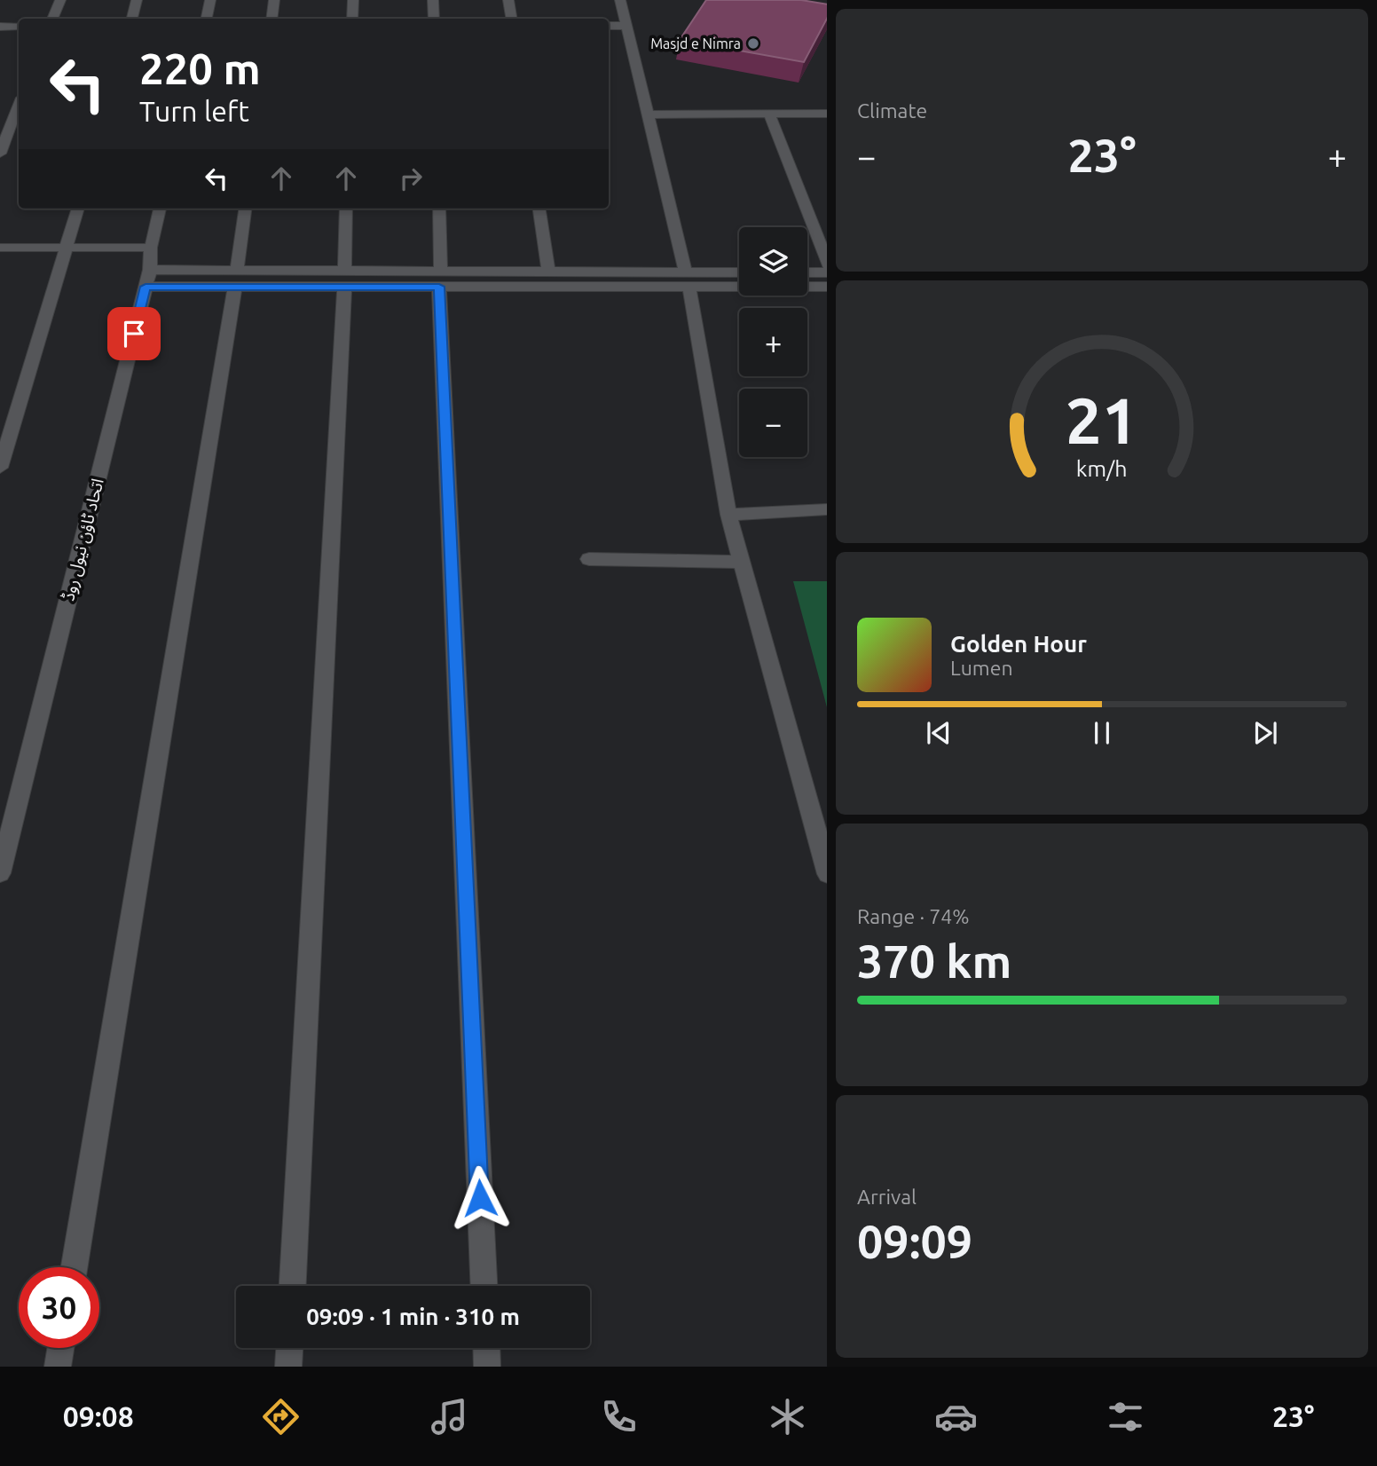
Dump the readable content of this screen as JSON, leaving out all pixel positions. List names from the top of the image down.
{
  "streets": {
    "street": ["اتحاد ٹاؤن نیول روڈ"]
  },
  "places": ["Masjd e Nimra"],
  "page": {
    "tile": [
      "Climate",
      ["Range · 74%", "370 km"],
      ["Arrival", "09:09"]
    ],
    "turn": ["220 m", "Turn left"],
    "heat": ["−", "23°", "+"],
    "map_buttons": ["+", "−"],
    "song": ["Golden Hour", "Lumen"],
    "limit": "30",
    "trip": "09:09 · 1 min · 310 m",
    "tabs": ["09:08", "23°"],
    "gauge": ["21", "km/h"]
  }
}
